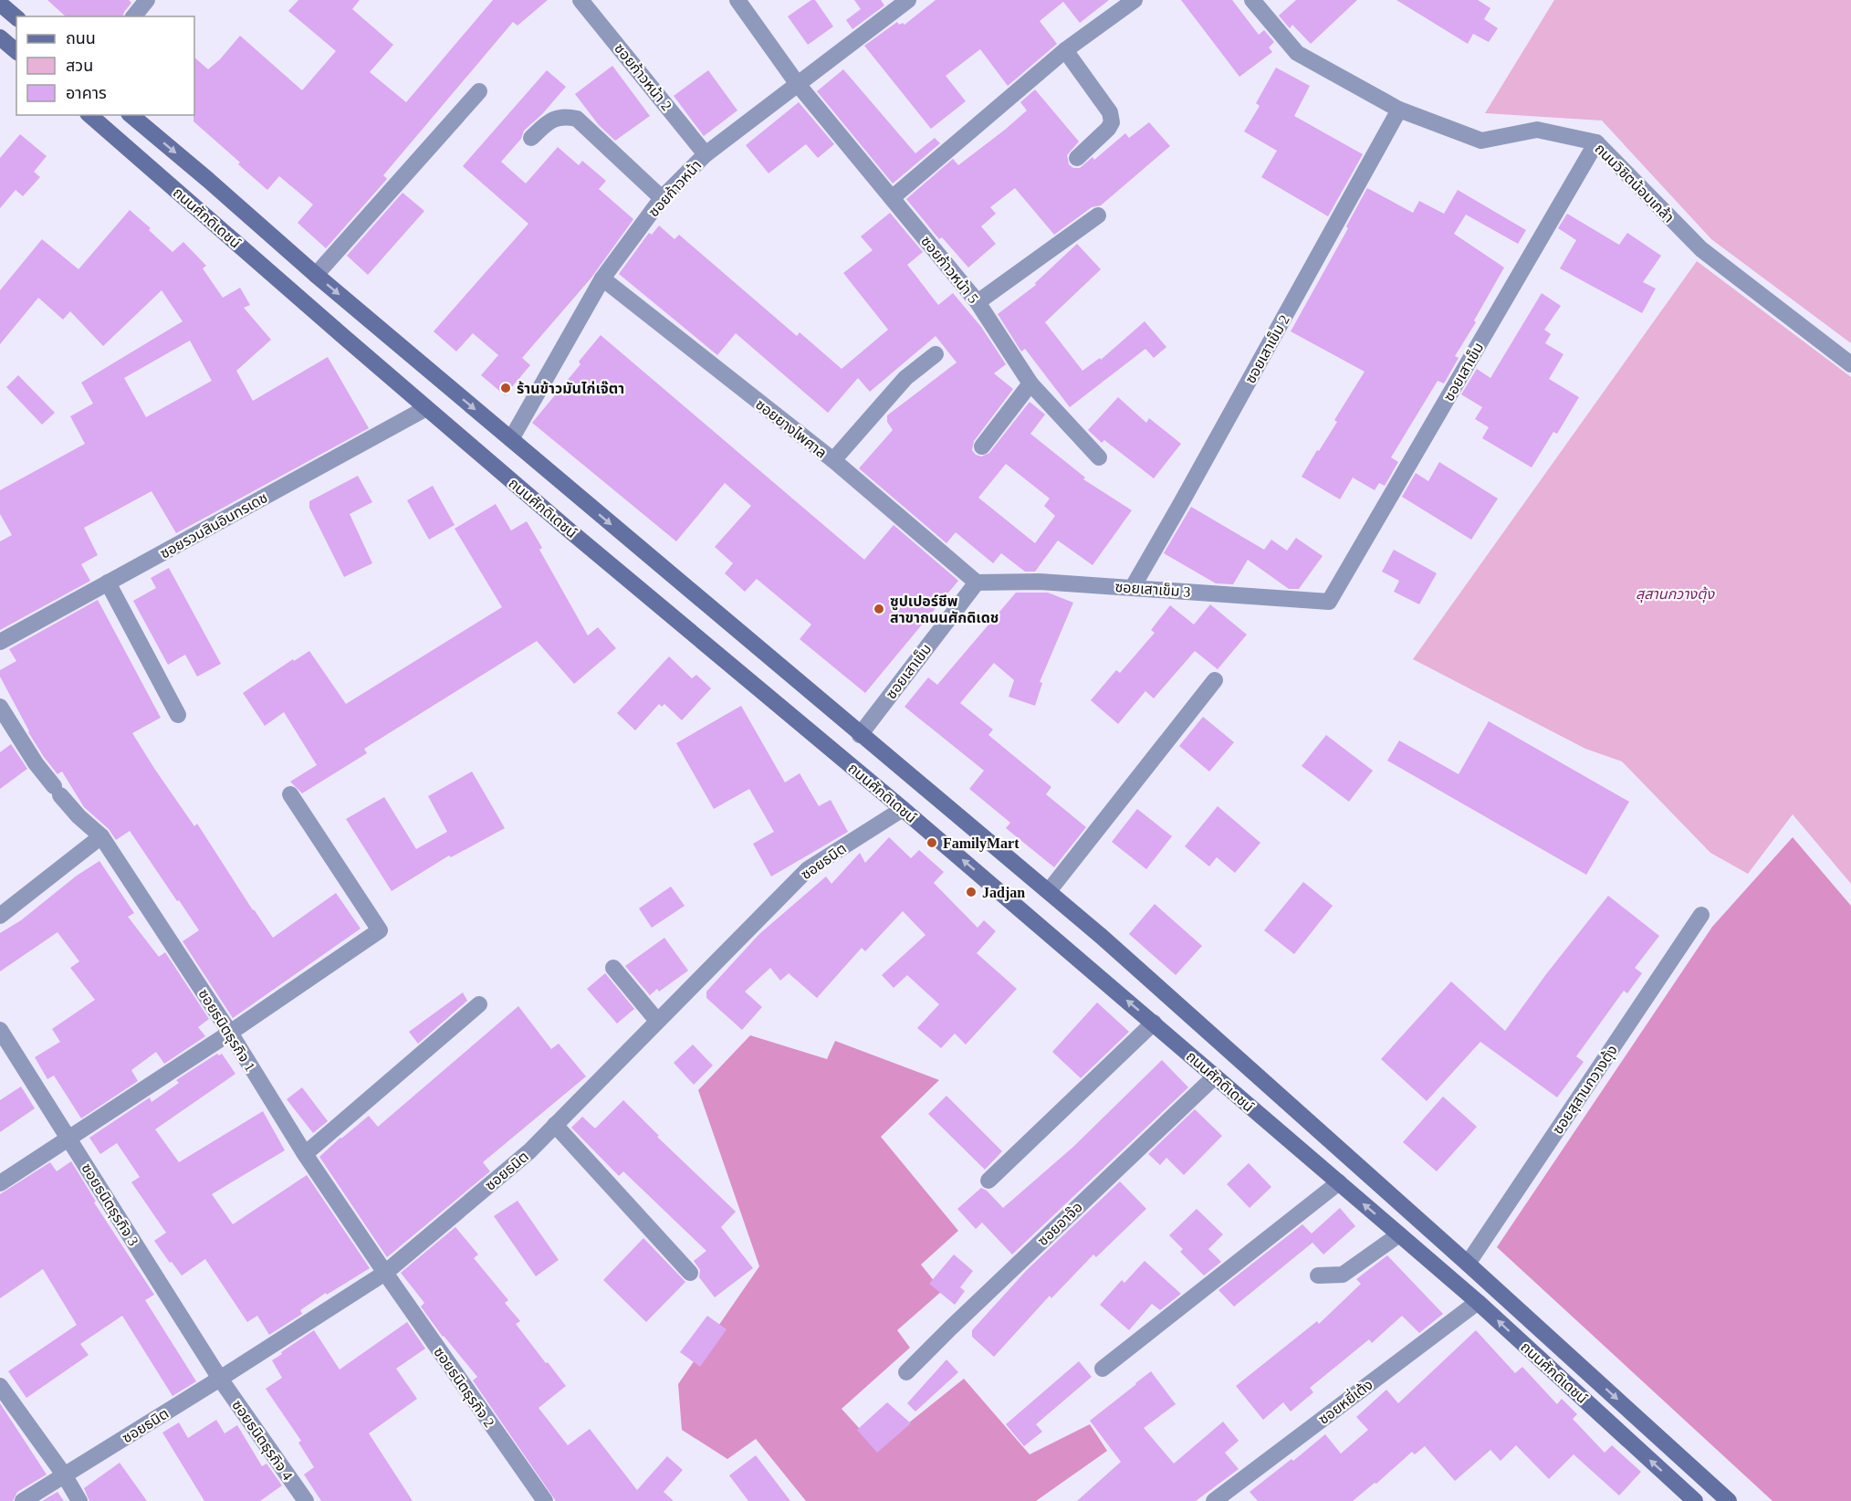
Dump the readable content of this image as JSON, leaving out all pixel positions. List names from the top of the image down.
{
  "streets": {
    "main road": ["ถนนศักดิเดชน์"],
    "street": [
      "ซอยก้าวหน้า 2",
      "ถนนวิชิตน้อมเกล้า",
      "ซอยก้าวหน้า",
      "ซอยก้าวหน้า 5",
      "ซอยเสาเข็ม 2",
      "ซอยเสาเข็ม",
      "ซอยยางไพศาล",
      "ซอยรวมสินอินทรเดช",
      "ซอยเสาเข็ม 3",
      "ซอยธนิต",
      "ซอยธนิตธุรกิจ 1",
      "ซอยสุสานกวางตุ้ง",
      "ซอยธนิตธุรกิจ 3",
      "ซอยอาจ๊อ",
      "ซอยธนิตธุรกิจ 2",
      "ซอยหยี่เต้ง",
      "ซอยธนิตธุรกิจ 4"
    ]
  },
  "crossings": [
    ["ซอยก้าวหน้า 2", "ซอยก้าวหน้า"],
    ["ถนนวิชิตน้อมเกล้า", "ซอยเสาเข็ม 2"],
    ["ถนนวิชิตน้อมเกล้า", "ซอยเสาเข็ม"],
    ["ซอยก้าวหน้า", "ถนนศักดิเดชน์"],
    ["ซอยก้าวหน้า", "ซอยก้าวหน้า 5"],
    ["ซอยก้าวหน้า", "ซอยยางไพศาล"],
    ["ถนนศักดิเดชน์", "ซอยเสาเข็ม"],
    ["ถนนศักดิเดชน์", "ซอยรวมสินอินทรเดช"],
    ["ถนนศักดิเดชน์", "ซอยธนิต"],
    ["ถนนศักดิเดชน์", "ซอยสุสานกวางตุ้ง"],
    ["ถนนศักดิเดชน์", "ซอยอาจ๊อ"],
    ["ถนนศักดิเดชน์", "ซอยหยี่เต้ง"],
    ["ซอยเสาเข็ม 2", "ซอยเสาเข็ม 3"],
    ["ซอยเสาเข็ม", "ซอยยางไพศาล"],
    ["ซอยเสาเข็ม", "ซอยเสาเข็ม 3"],
    ["ซอยยางไพศาล", "ซอยเสาเข็ม 3"],
    ["ซอยธนิต", "ซอยธนิตธุรกิจ 1"],
    ["ซอยธนิต", "ซอยธนิตธุรกิจ 3"],
    ["ซอยธนิต", "ซอยธนิตธุรกิจ 2"],
    ["ซอยธนิต", "ซอยธนิตธุรกิจ 4"],
    ["ซอยธนิตธุรกิจ 1", "ซอยธนิตธุรกิจ 2"],
    ["ซอยธนิตธุรกิจ 3", "ซอยธนิตธุรกิจ 4"]
  ],
  "parks": ["สุสานกวางตุ้ง"],
  "places": [
    "ร้านข้าวมันไก่เจ๊ตา",
    "ซูปเปอร์ชีพ สาขาถนนศักดิเดช",
    "FamilyMart",
    "Jadjan"
  ],
  "legend": ["ถนน", "สวน", "อาคาร"]
}
